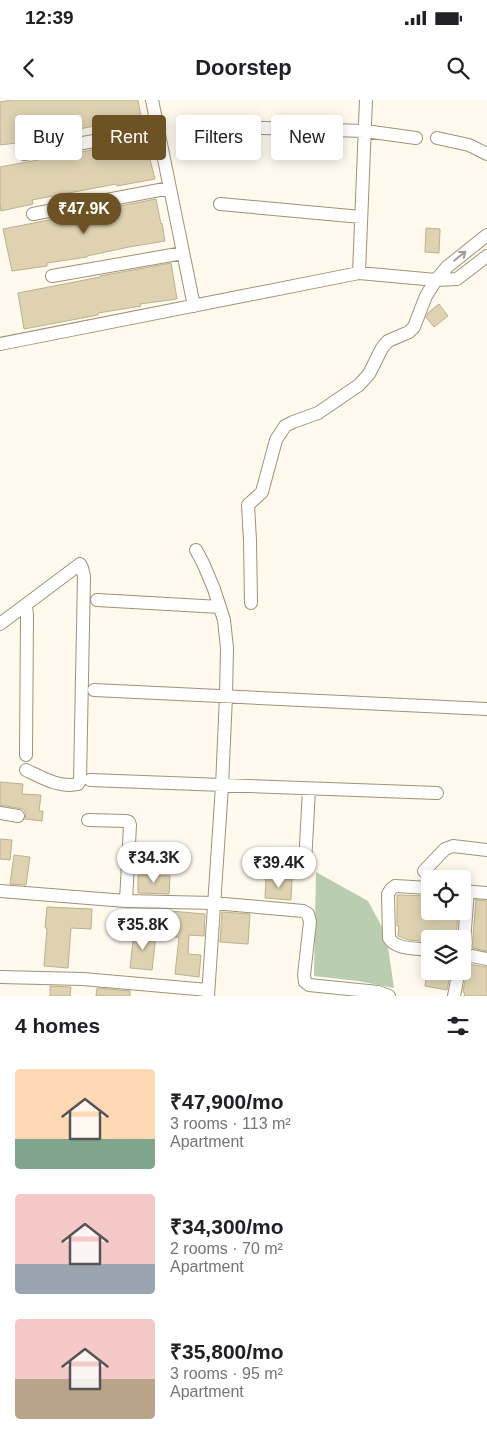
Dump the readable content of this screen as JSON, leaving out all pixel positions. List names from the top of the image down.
{
  "page": {
    "status": "12:39",
    "header": "Doorstep",
    "chip": [
      "Buy",
      "Rent",
      "Filters",
      "New"
    ],
    "price": [
      "₹47.9K",
      "₹34.3K",
      "₹39.4K",
      "₹35.8K"
    ],
    "heading": "4 homes",
    "list": [
      {
        "name": "₹47,900/mo",
        "note": "3 rooms · 113 m² · Apartment"
      },
      {
        "name": "₹34,300/mo",
        "note": "2 rooms · 70 m² · Apartment"
      },
      {
        "name": "₹35,800/mo",
        "note": "3 rooms · 95 m² · Apartment"
      }
    ]
  }
}
